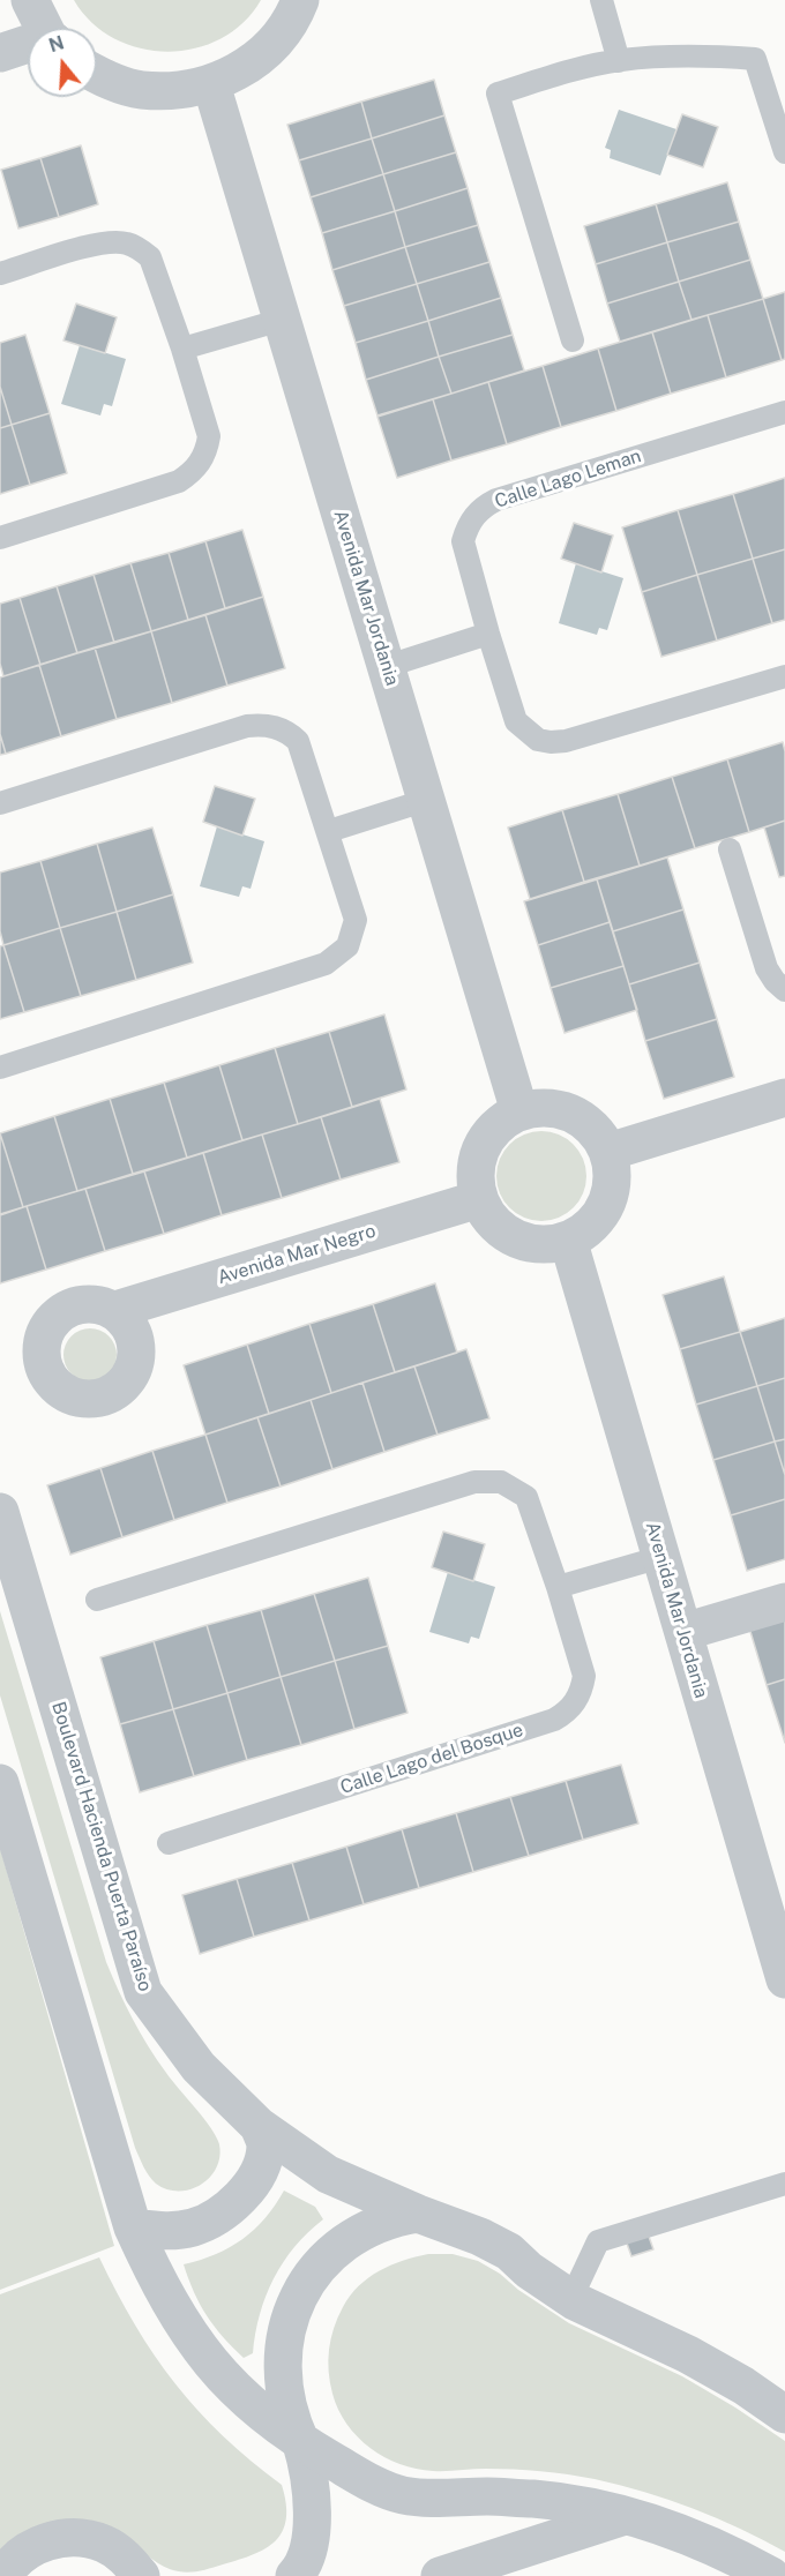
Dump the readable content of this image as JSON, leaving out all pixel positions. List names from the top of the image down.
{
  "streets": {
    "street": ["Avenida Mar Jordania", "Avenida Mar Negro", "Boulevard Hacienda Puerta Paraíso"],
    "lane": ["Calle Lago Leman", "Calle Lago del Bosque"]
  },
  "crossings": [
    ["Avenida Mar Jordania", "Avenida Mar Negro"]
  ],
  "north": "top"
}
